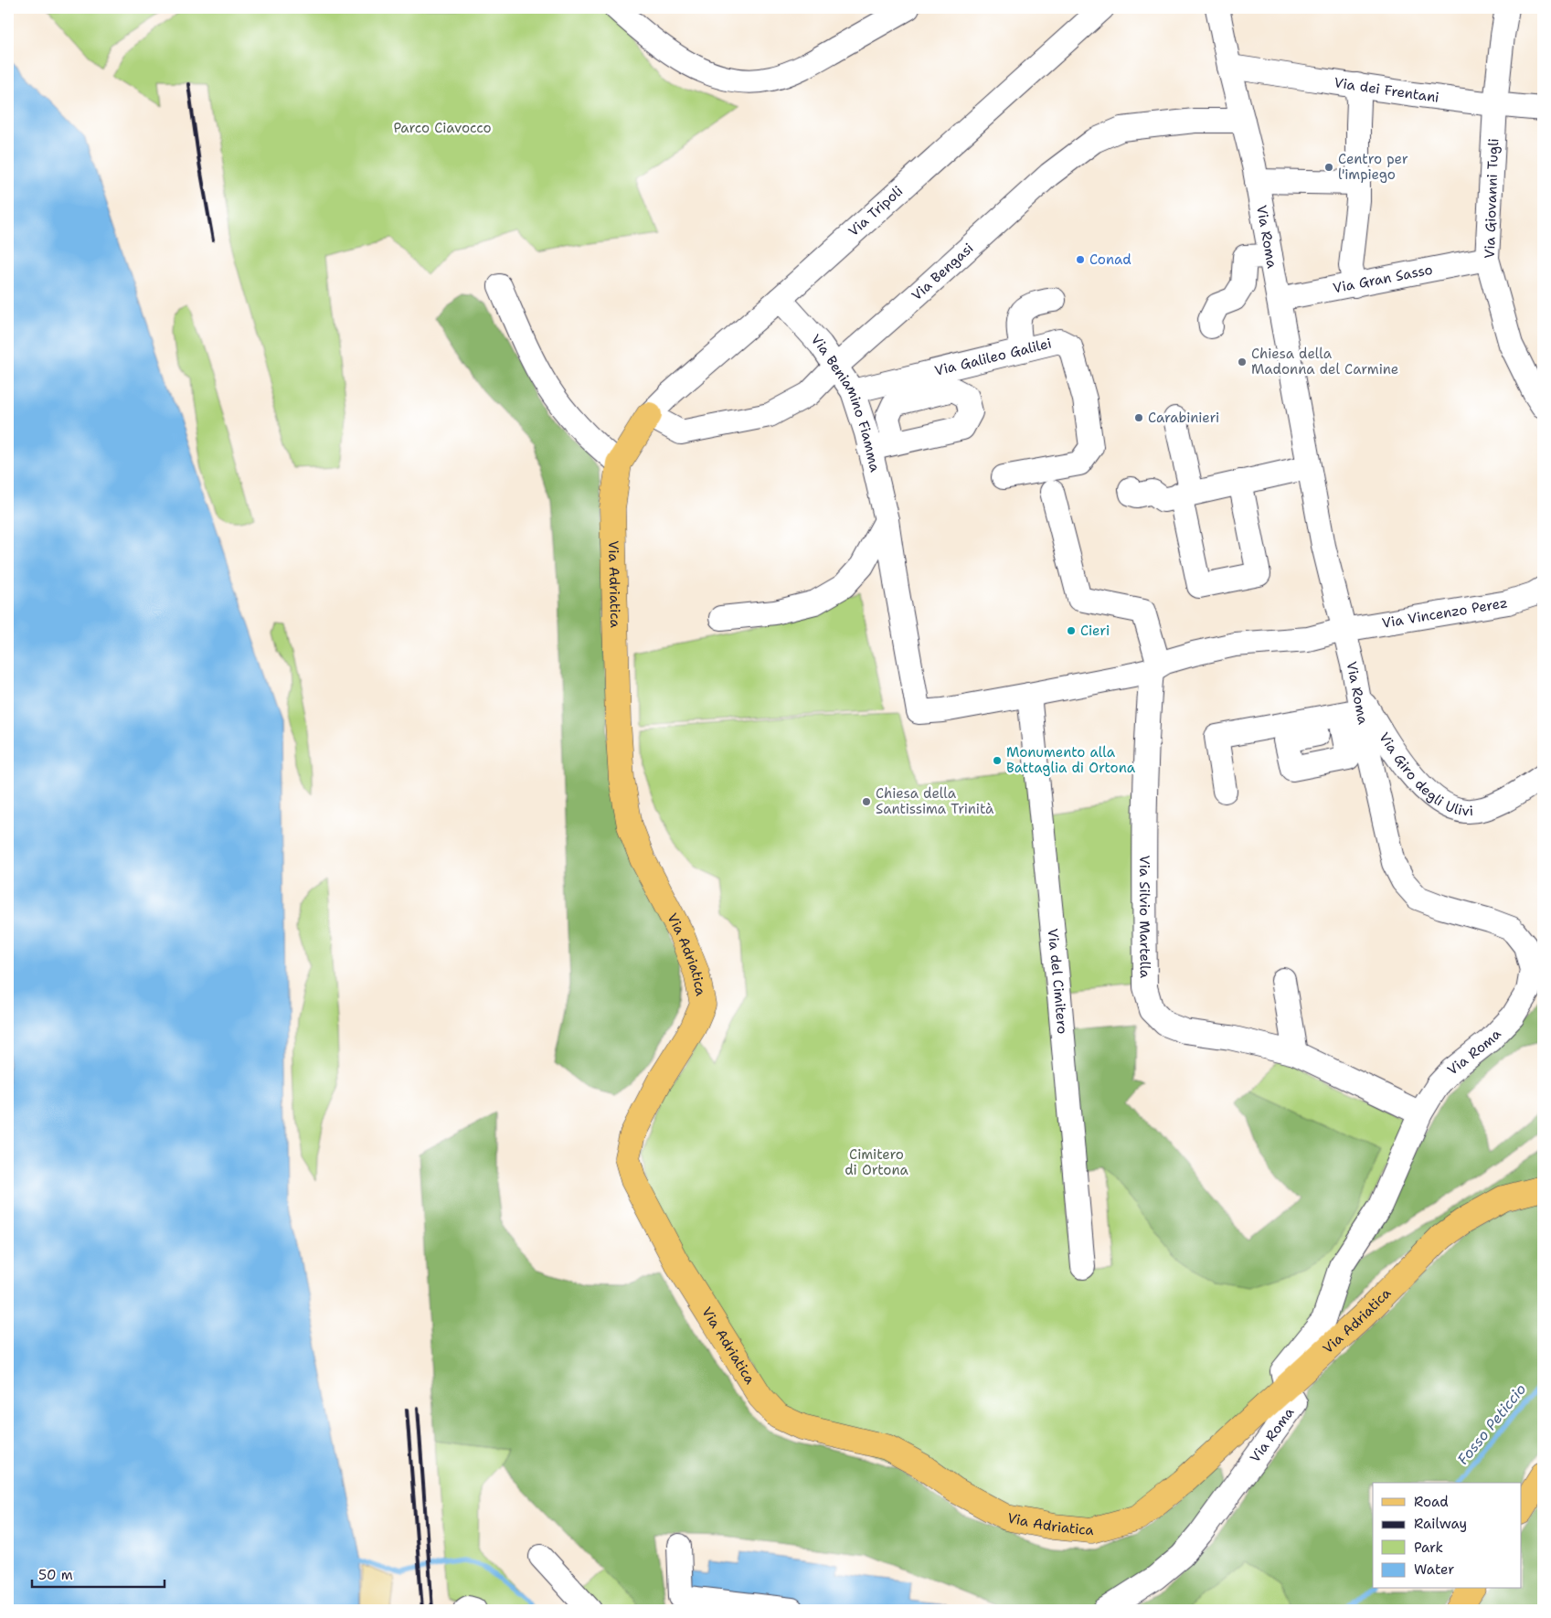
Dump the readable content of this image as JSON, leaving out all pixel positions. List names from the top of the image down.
{
  "streets": {
    "main road": ["Via Adriatica"],
    "street": [
      "Via dei Frentani",
      "Via Giovanni Tugli",
      "Via Tripoli",
      "Via Roma",
      "Via Bengasi",
      "Via Gran Sasso",
      "Via Galileo Galilei",
      "Via Beniamino Fiamma",
      "Via Vincenzo Perez",
      "Via Giro degli Ulivi",
      "Via Silvio Martella",
      "Via del Cimitero"
    ]
  },
  "crossings": [
    ["Via dei Frentani", "Via Giovanni Tugli"],
    ["Via dei Frentani", "Via Roma"],
    ["Via Giovanni Tugli", "Via Gran Sasso"],
    ["Via Tripoli", "Via Bengasi"],
    ["Via Tripoli", "Via Beniamino Fiamma"],
    ["Via Tripoli", "Via Adriatica"],
    ["Via Roma", "Via Bengasi"],
    ["Via Roma", "Via Gran Sasso"],
    ["Via Roma", "Via Adriatica"],
    ["Via Roma", "Via Vincenzo Perez"],
    ["Via Roma", "Via Giro degli Ulivi"],
    ["Via Roma", "Via Silvio Martella"],
    ["Via Bengasi", "Via Beniamino Fiamma"],
    ["Via Bengasi", "Via Adriatica"],
    ["Via Galileo Galilei", "Via Beniamino Fiamma"],
    ["Via Beniamino Fiamma", "Via del Cimitero"]
  ],
  "water": ["Fosso Peticcio"],
  "parks": ["Parco Ciavocco", "Cimitero di Ortona"],
  "places": [
    "Centro per l'impiego",
    "Conad",
    "Chiesa della Madonna del Carmine",
    "Carabinieri",
    "Cieri",
    "Monumento alla Battaglia di Ortona",
    "Chiesa della Santissima Trinità"
  ],
  "legend": [
    "Road",
    "Railway",
    "Park",
    "Water"
  ],
  "scale_bar": "50 m"
}
